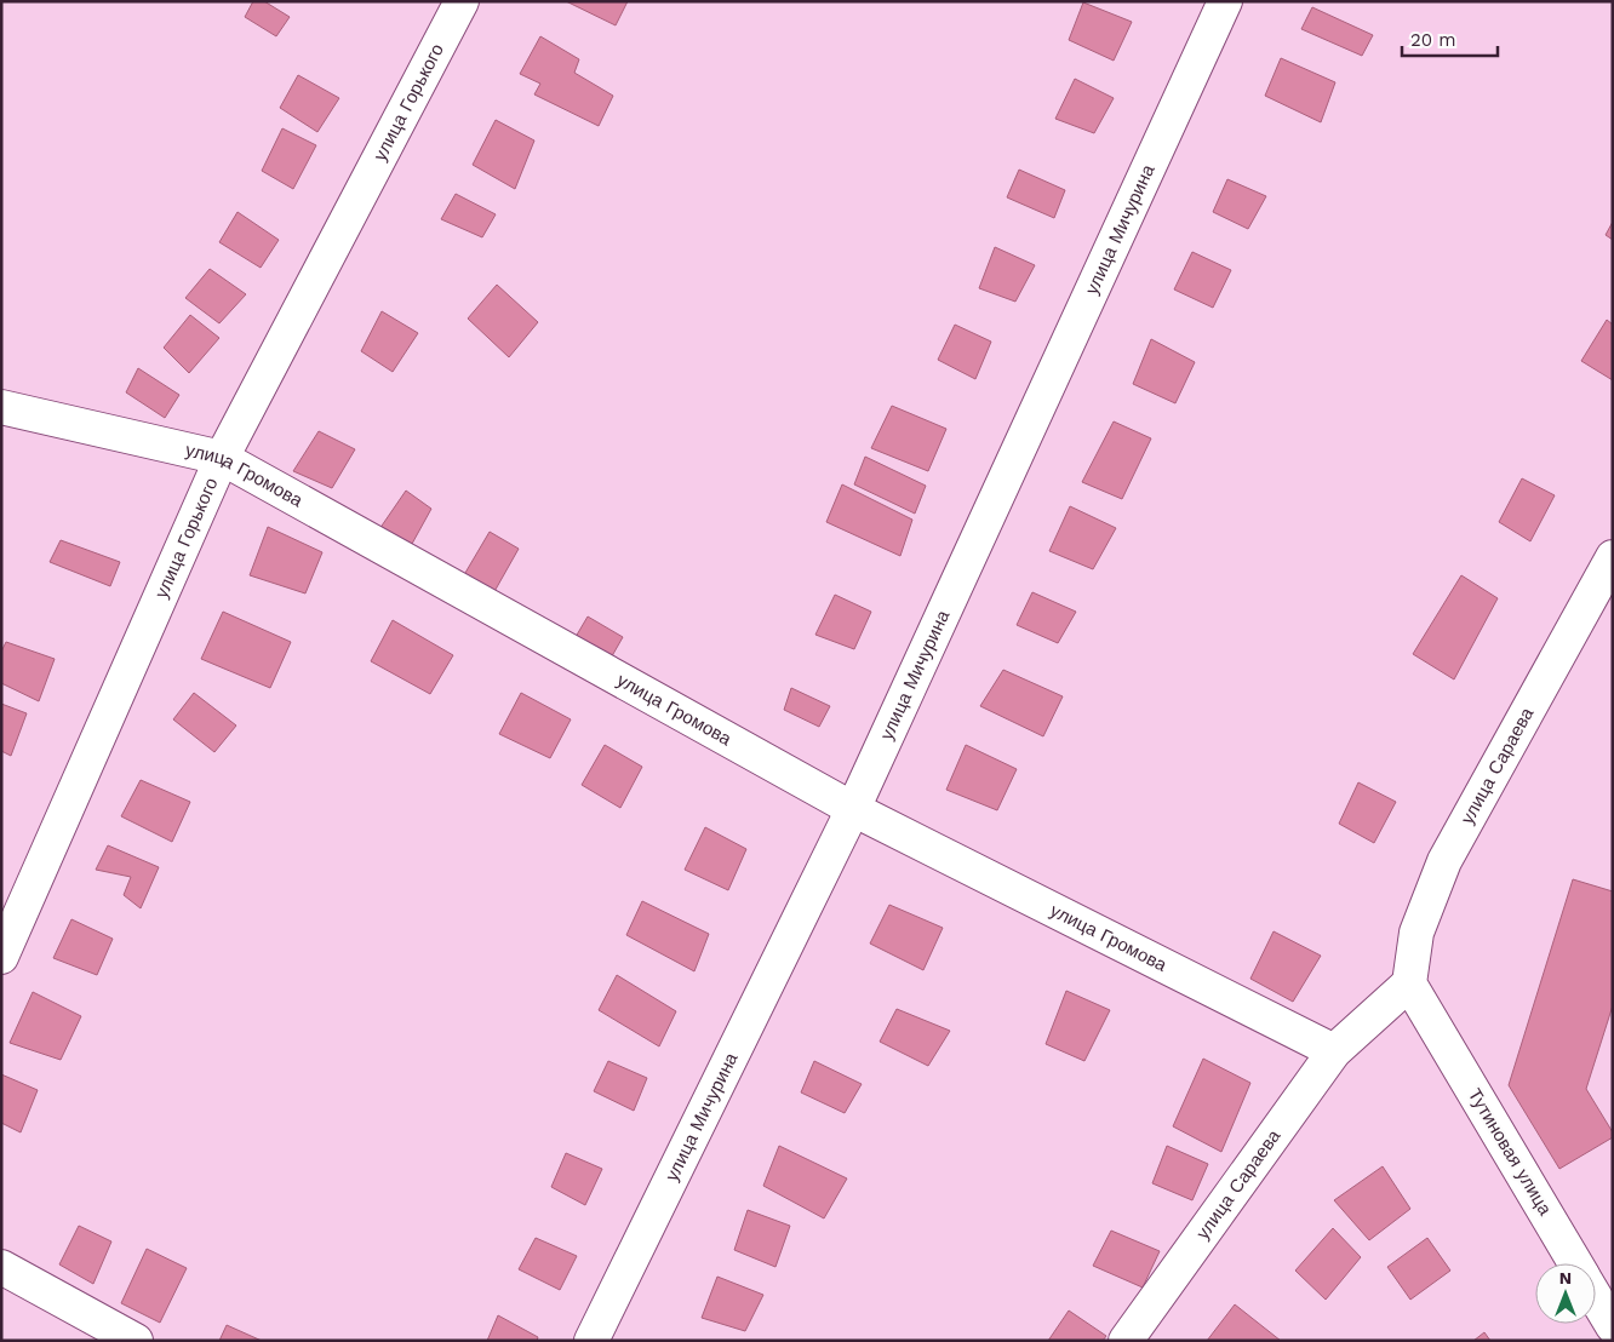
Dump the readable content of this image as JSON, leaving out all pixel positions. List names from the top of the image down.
{
  "streets": {
    "street": [
      "улица Горького",
      "улица Мичурина",
      "улица Громова",
      "улица Сараева",
      "Тутиновая улица"
    ]
  },
  "crossings": [
    ["улица Горького", "улица Громова"],
    ["улица Мичурина", "улица Громова"],
    ["улица Громова", "улица Сараева"],
    ["улица Сараева", "Тутиновая улица"]
  ],
  "scale_bar": "20 m",
  "north": "top"
}
